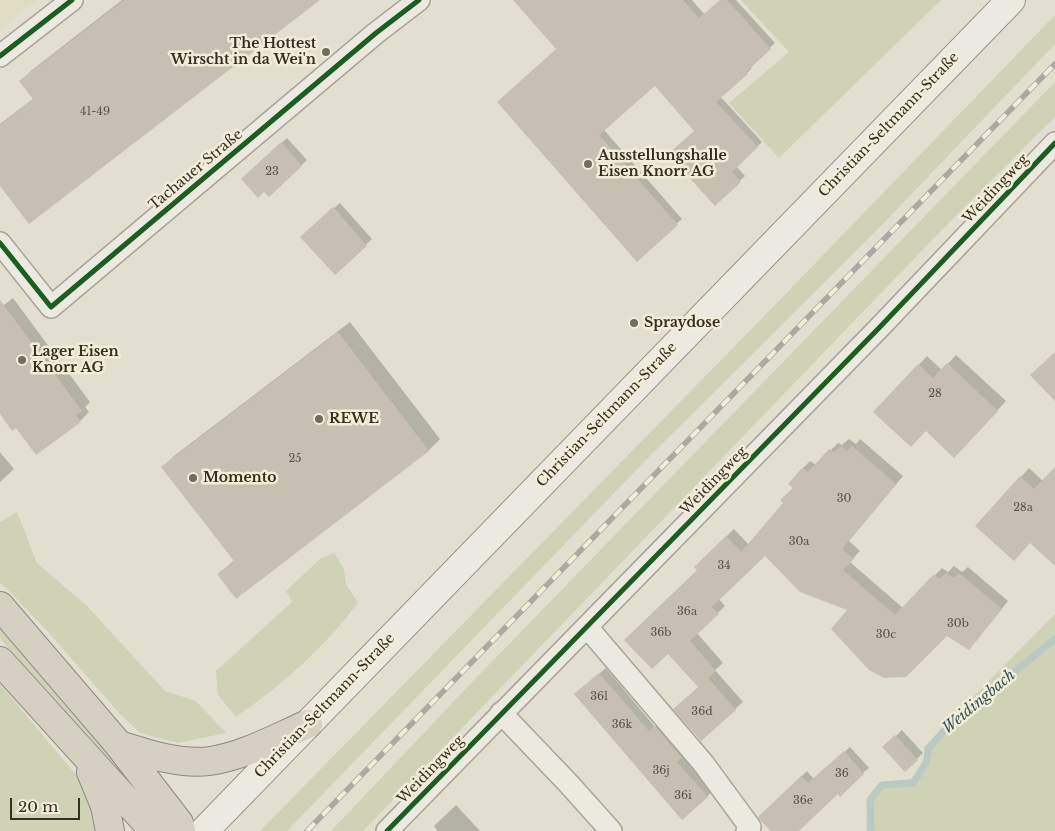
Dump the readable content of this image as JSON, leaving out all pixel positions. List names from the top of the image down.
{
  "streets": {
    "main road": ["Christian-Seltmann-Straße"],
    "street": ["Tachauer Straße", "Weidingweg"]
  },
  "water": ["Weidingbach"],
  "places": [
    "The Hottest Wirscht in da Wei'n",
    "Ausstellungshalle Eisen Knorr AG",
    "Spraydose",
    "Lager Eisen Knorr AG",
    "REWE",
    "Momento"
  ],
  "house_numbers": [
    "41-49",
    "23",
    "28",
    "25",
    "30",
    "28a",
    "30a",
    "34",
    "36a",
    "30b",
    "36b",
    "30c",
    "36l",
    "36d",
    "36k",
    "36j",
    "36",
    "36i",
    "36e"
  ],
  "scale_bar": "20 m"
}
